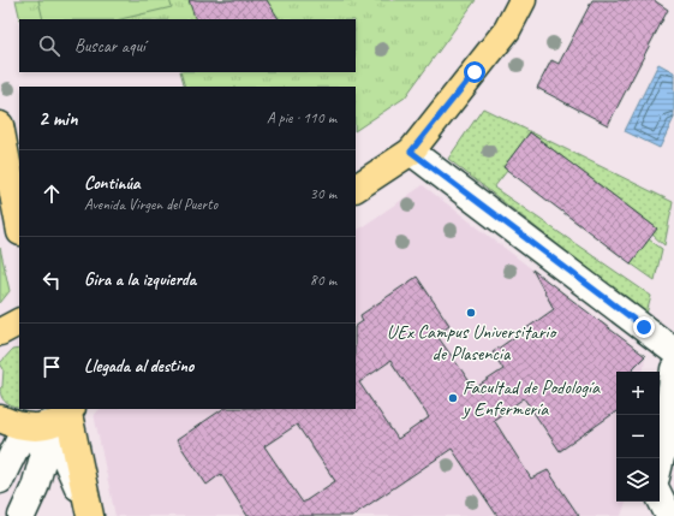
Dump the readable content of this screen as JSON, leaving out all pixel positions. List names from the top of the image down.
{
  "places": ["UEx Campus Universitario de Plasencia", "Facultad de Podología y Enfermería"],
  "page": {
    "search": "Buscar aquí",
    "heading": ["2 min", "A pie · 110 m"],
    "list": [
      ["Continúa", "Avenida Virgen del Puerto", "30 m"],
      ["Gira a la izquierda", "80 m"],
      "Llegada al destino"
    ],
    "map_buttons": ["+", "−"]
  }
}
